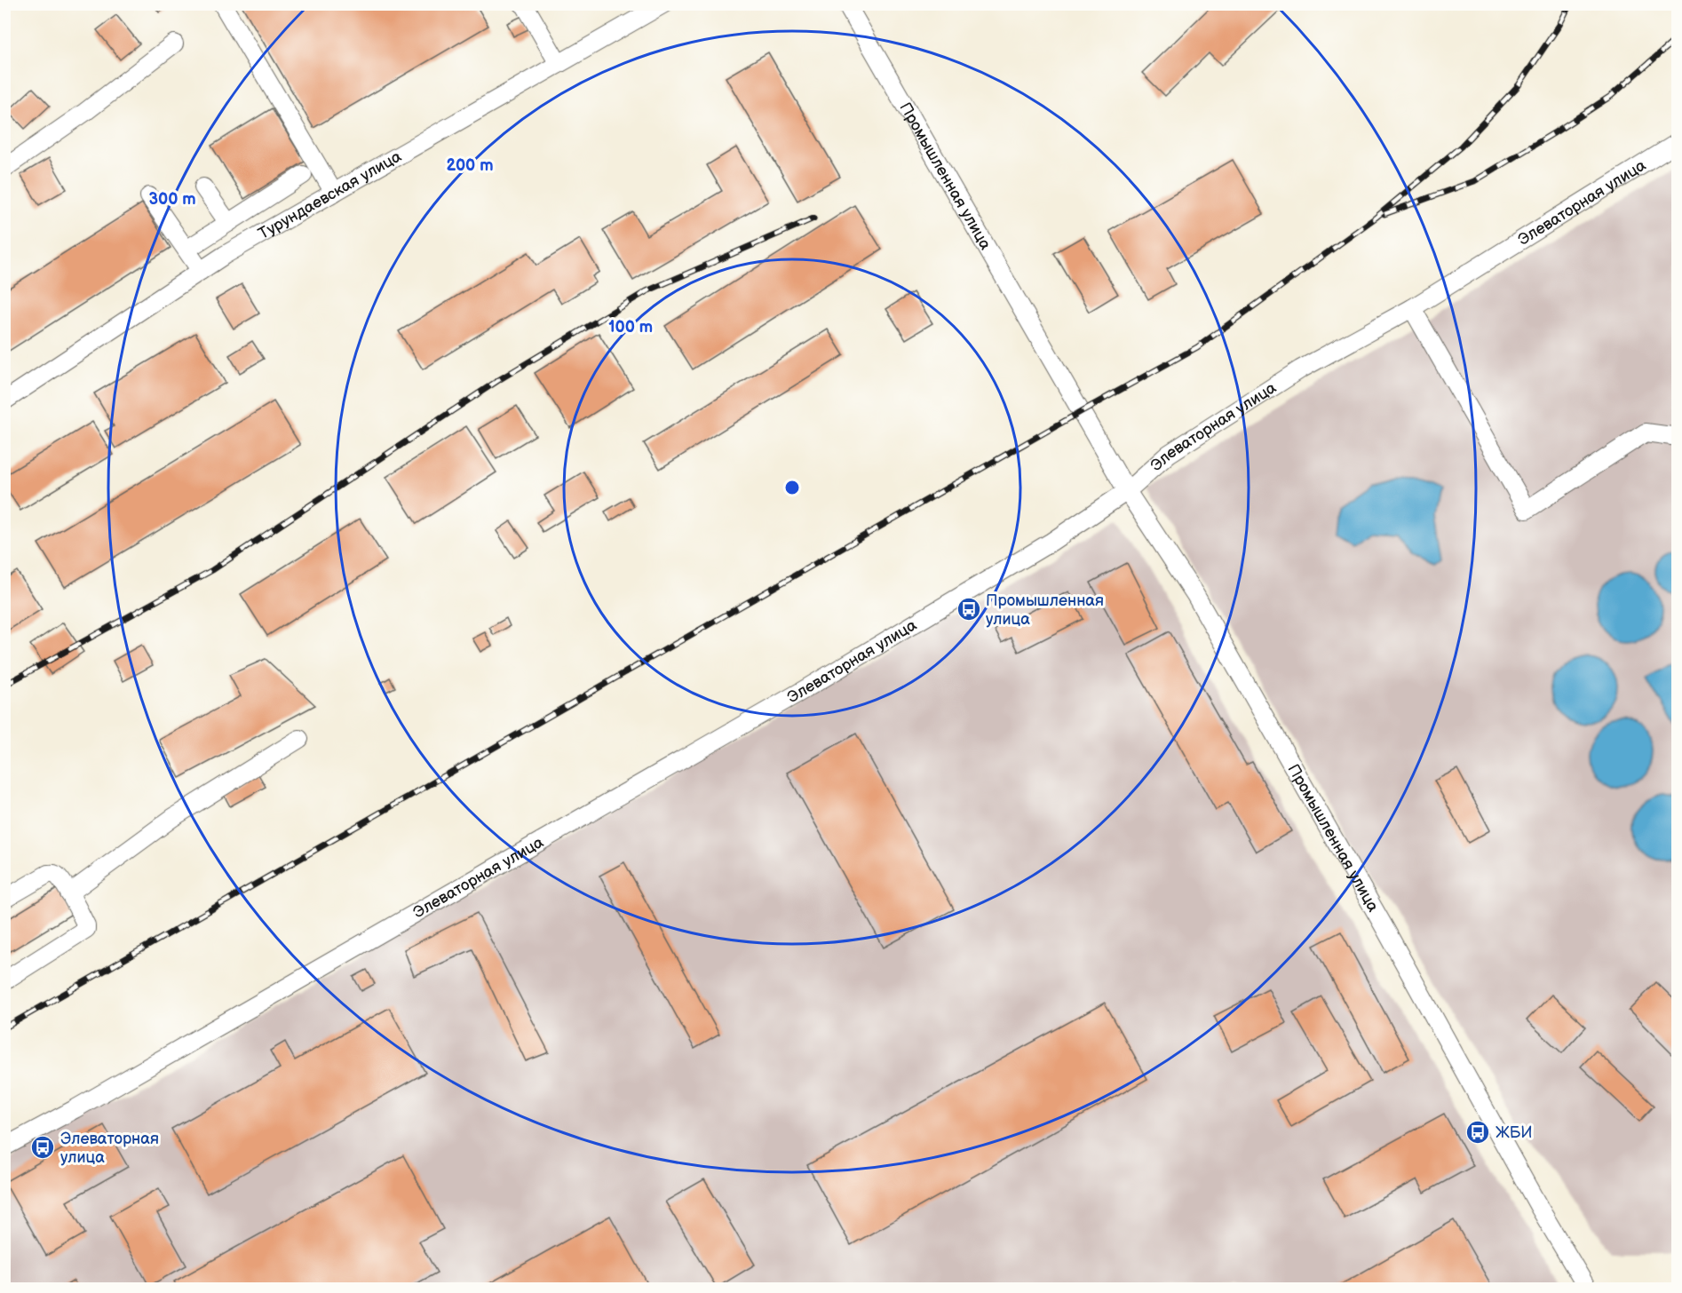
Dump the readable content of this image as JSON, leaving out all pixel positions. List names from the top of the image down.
{
  "streets": {
    "street": ["Промышленная улица", "Турундаевская улица", "Элеваторная улица"]
  },
  "crossings": [
    ["Промышленная улица", "Элеваторная улица"]
  ],
  "places": {
    "bus stop": ["Промышленная улица", "ЖБИ", "Элеваторная улица"]
  },
  "rings": ["200 m", "300 m", "100 m"]
}
